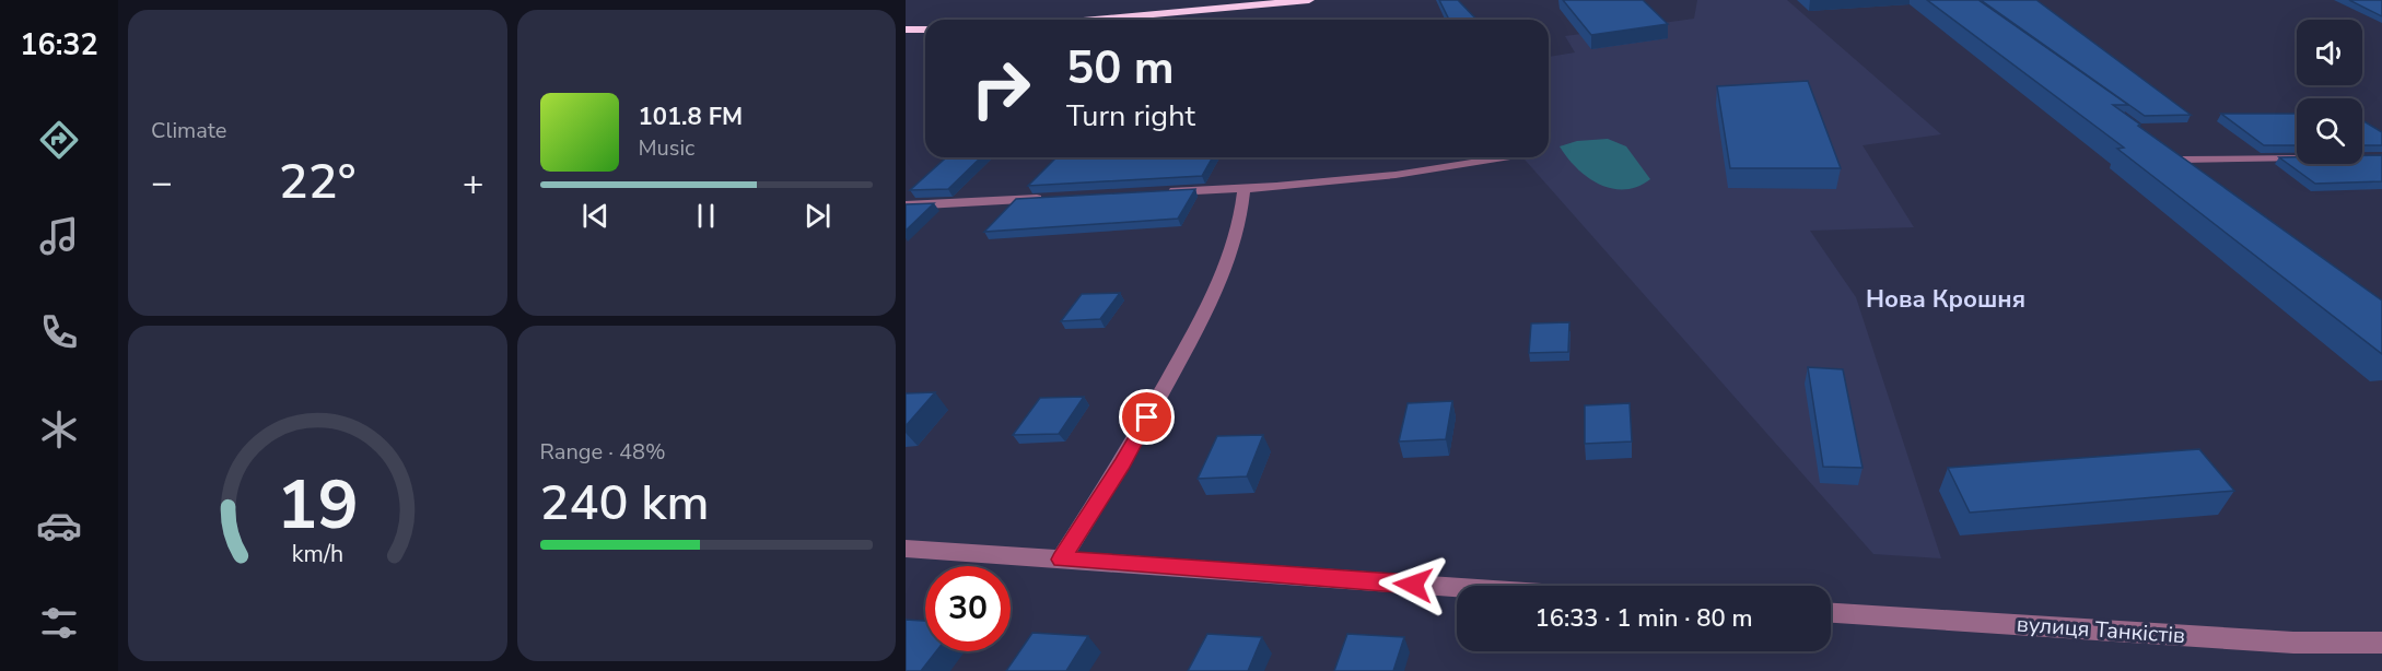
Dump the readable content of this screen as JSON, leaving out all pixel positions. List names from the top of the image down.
{
  "streets": {
    "street": ["вулиця Танкістів"]
  },
  "districts": ["Нова Крошня"],
  "page": {
    "tabs": "16:32",
    "tile": [
      "Climate",
      ["Range · 48%", "240 km"]
    ],
    "turn": ["50 m", "Turn right"],
    "song": ["101.8 FM", "Music"],
    "heat": ["−", "22°", "+"],
    "limit": "30",
    "trip": "16:33 · 1 min · 80 m",
    "gauge": ["19", "km/h"]
  }
}
